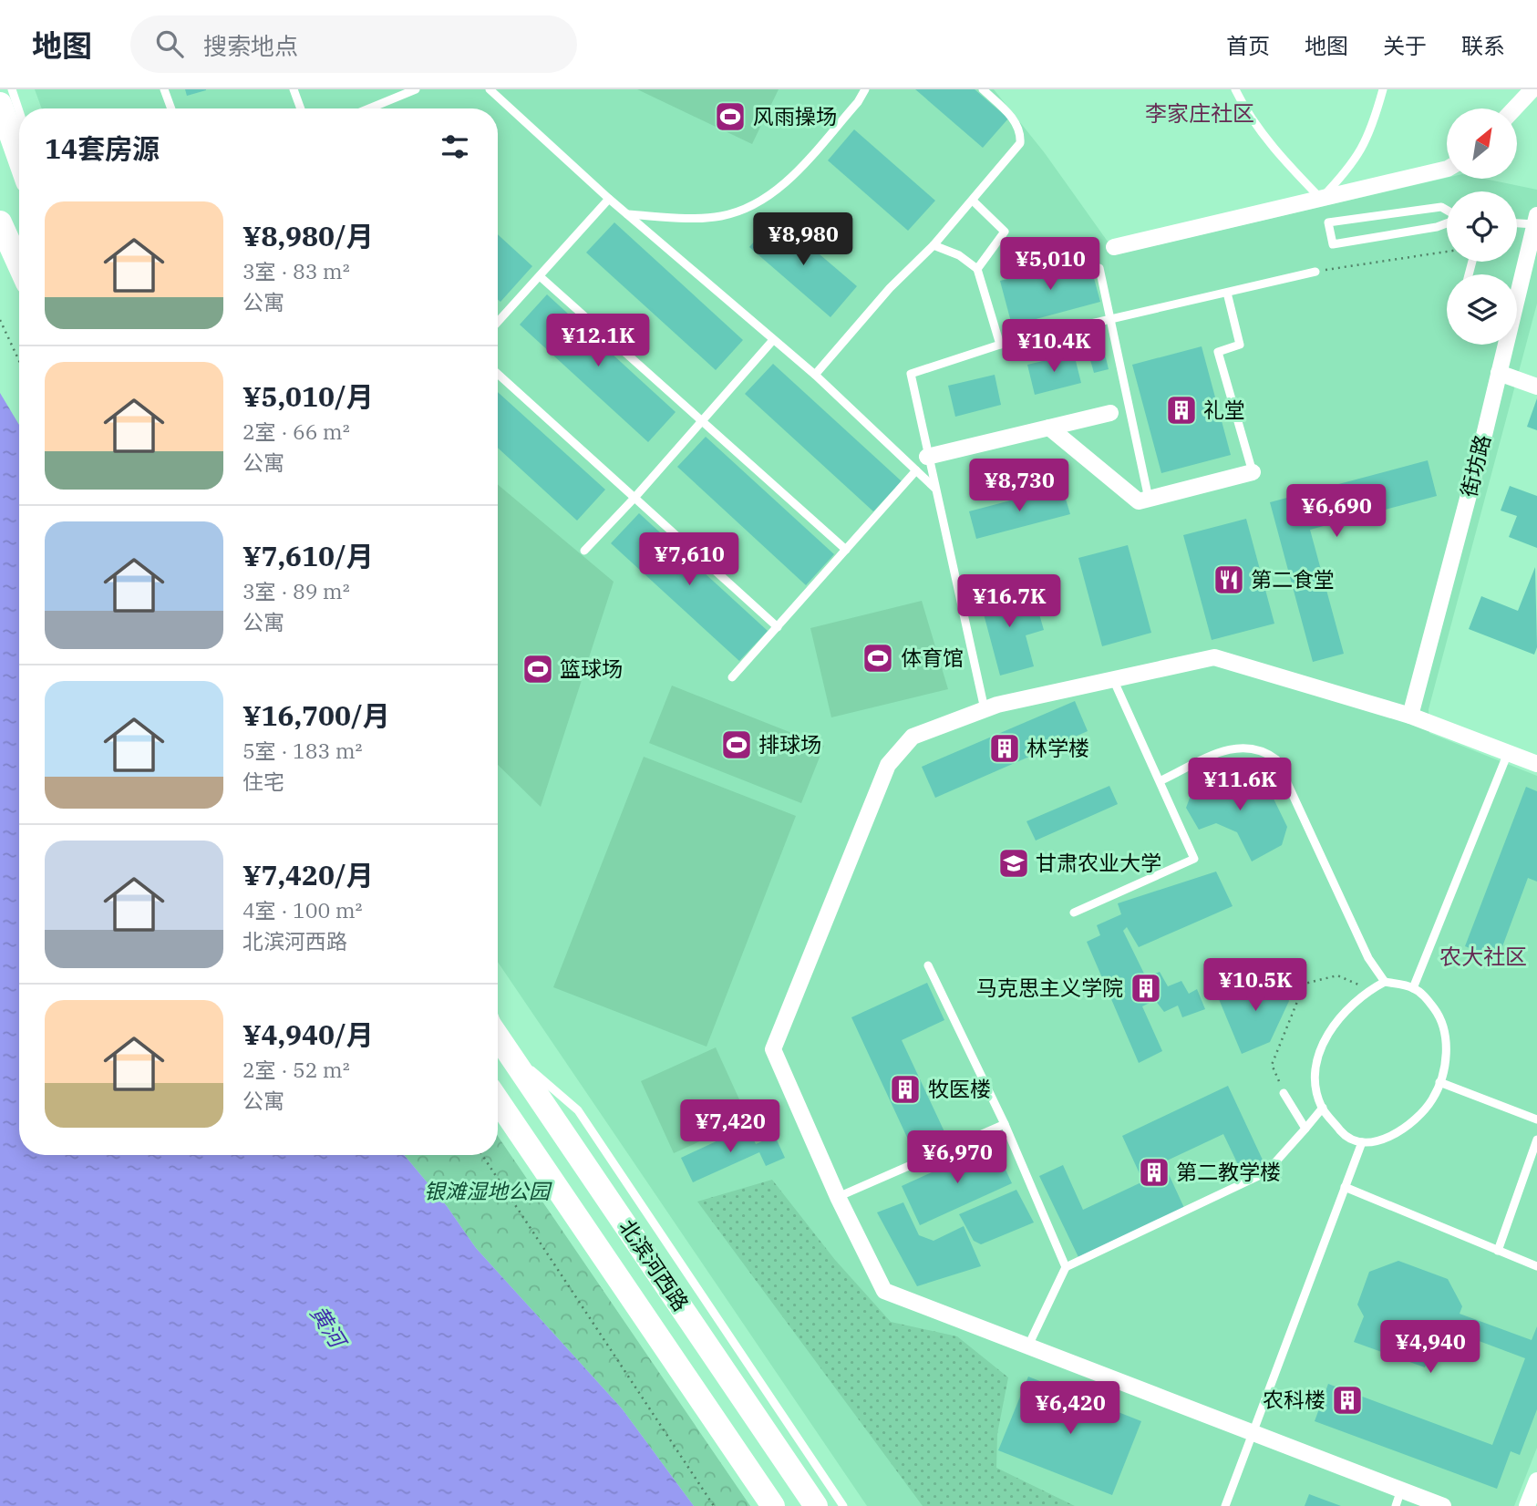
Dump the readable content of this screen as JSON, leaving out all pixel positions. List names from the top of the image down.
{
  "streets": {
    "main road": ["北滨河西路"],
    "street": ["街坊路"]
  },
  "districts": ["李家庄社区", "农大社区"],
  "water": ["黄河"],
  "parks": ["银滩湿地公园"],
  "places": {
    "sports": [
      "风雨操场",
      "体育馆",
      "篮球场",
      "排球场"
    ],
    "building": [
      "礼堂",
      "林学楼",
      "马克思主义学院",
      "牧医楼",
      "第二教学楼",
      "农科楼"
    ],
    "restaurant": ["第二食堂"],
    "school or university": ["甘肃农业大学"]
  },
  "north": "top right",
  "page": {
    "header": "地图",
    "search": "搜索地点",
    "nav": [
      "首页",
      "地图",
      "关于",
      "联系"
    ],
    "heading": "14套房源",
    "list": [
      {
        "name": "¥8,980/月",
        "note": "3室 · 83 m² · 公寓"
      },
      {
        "name": "¥5,010/月",
        "note": "2室 · 66 m² · 公寓"
      },
      {
        "name": "¥7,610/月",
        "note": "3室 · 89 m² · 公寓"
      },
      {
        "name": "¥16,700/月",
        "note": "5室 · 183 m² · 住宅"
      },
      {
        "name": "¥7,420/月",
        "note": "4室 · 100 m² · 北滨河西路"
      },
      {
        "name": "¥4,940/月",
        "note": "2室 · 52 m² · 公寓"
      }
    ],
    "price": [
      "¥8,980",
      "¥5,010",
      "¥12.1K",
      "¥10.4K",
      "¥8,730",
      "¥6,690",
      "¥7,610",
      "¥16.7K",
      "¥11.6K",
      "¥10.5K",
      "¥7,420",
      "¥6,970",
      "¥4,940",
      "¥6,420"
    ]
  }
}
